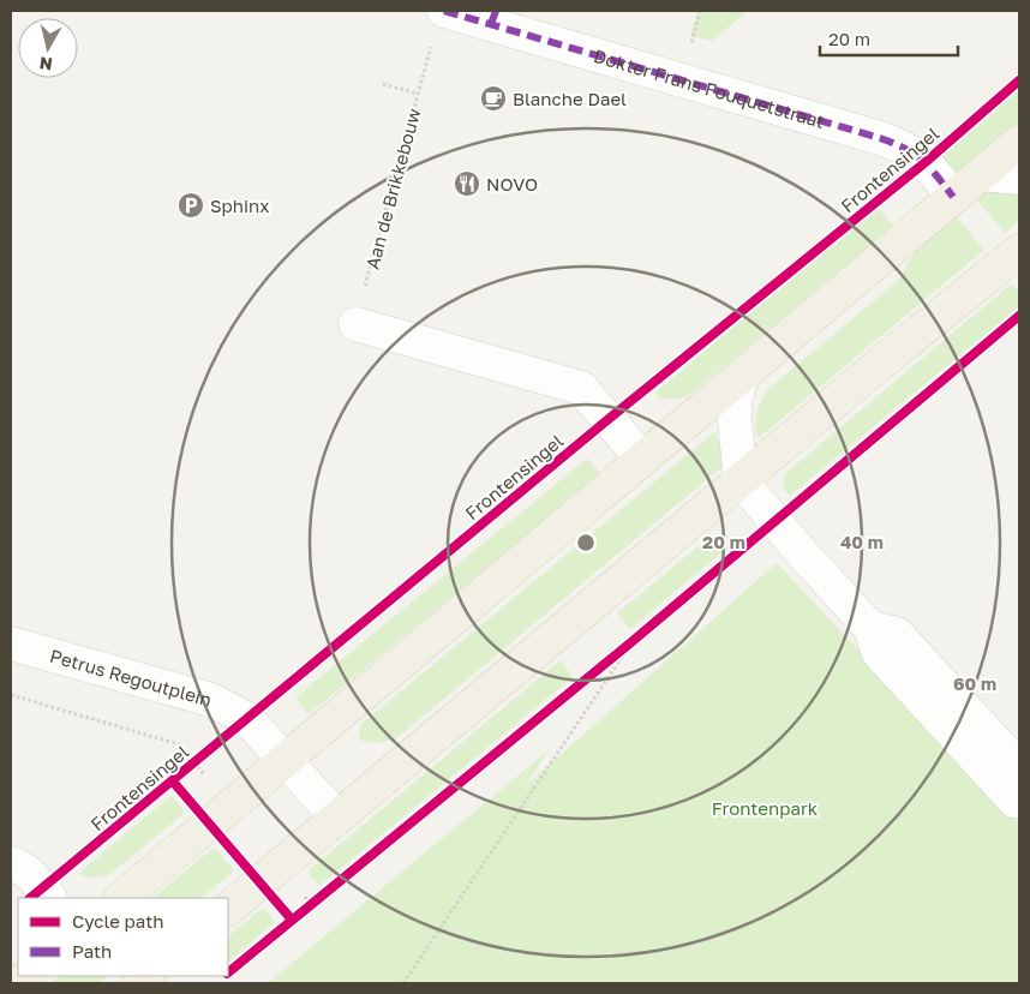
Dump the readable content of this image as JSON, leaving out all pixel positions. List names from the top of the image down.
{
  "streets": {
    "street": ["Dokter Frans Fouquetstraat", "Petrus Regoutplein"],
    "path": ["Aan de Brikkebouw"],
    "cycle path": ["Frontensingel"]
  },
  "crossings": [
    ["Frontensingel", "Petrus Regoutplein"]
  ],
  "parks": ["Frontenpark"],
  "places": {
    "cafe": ["Blanche Dael"],
    "restaurant": ["NOVO"],
    "parking": ["Sphinx"]
  },
  "legend": ["Cycle path", "Path"],
  "scale_bar": "20 m",
  "north": "bottom",
  "rings": ["20 m", "40 m", "60 m"]
}
